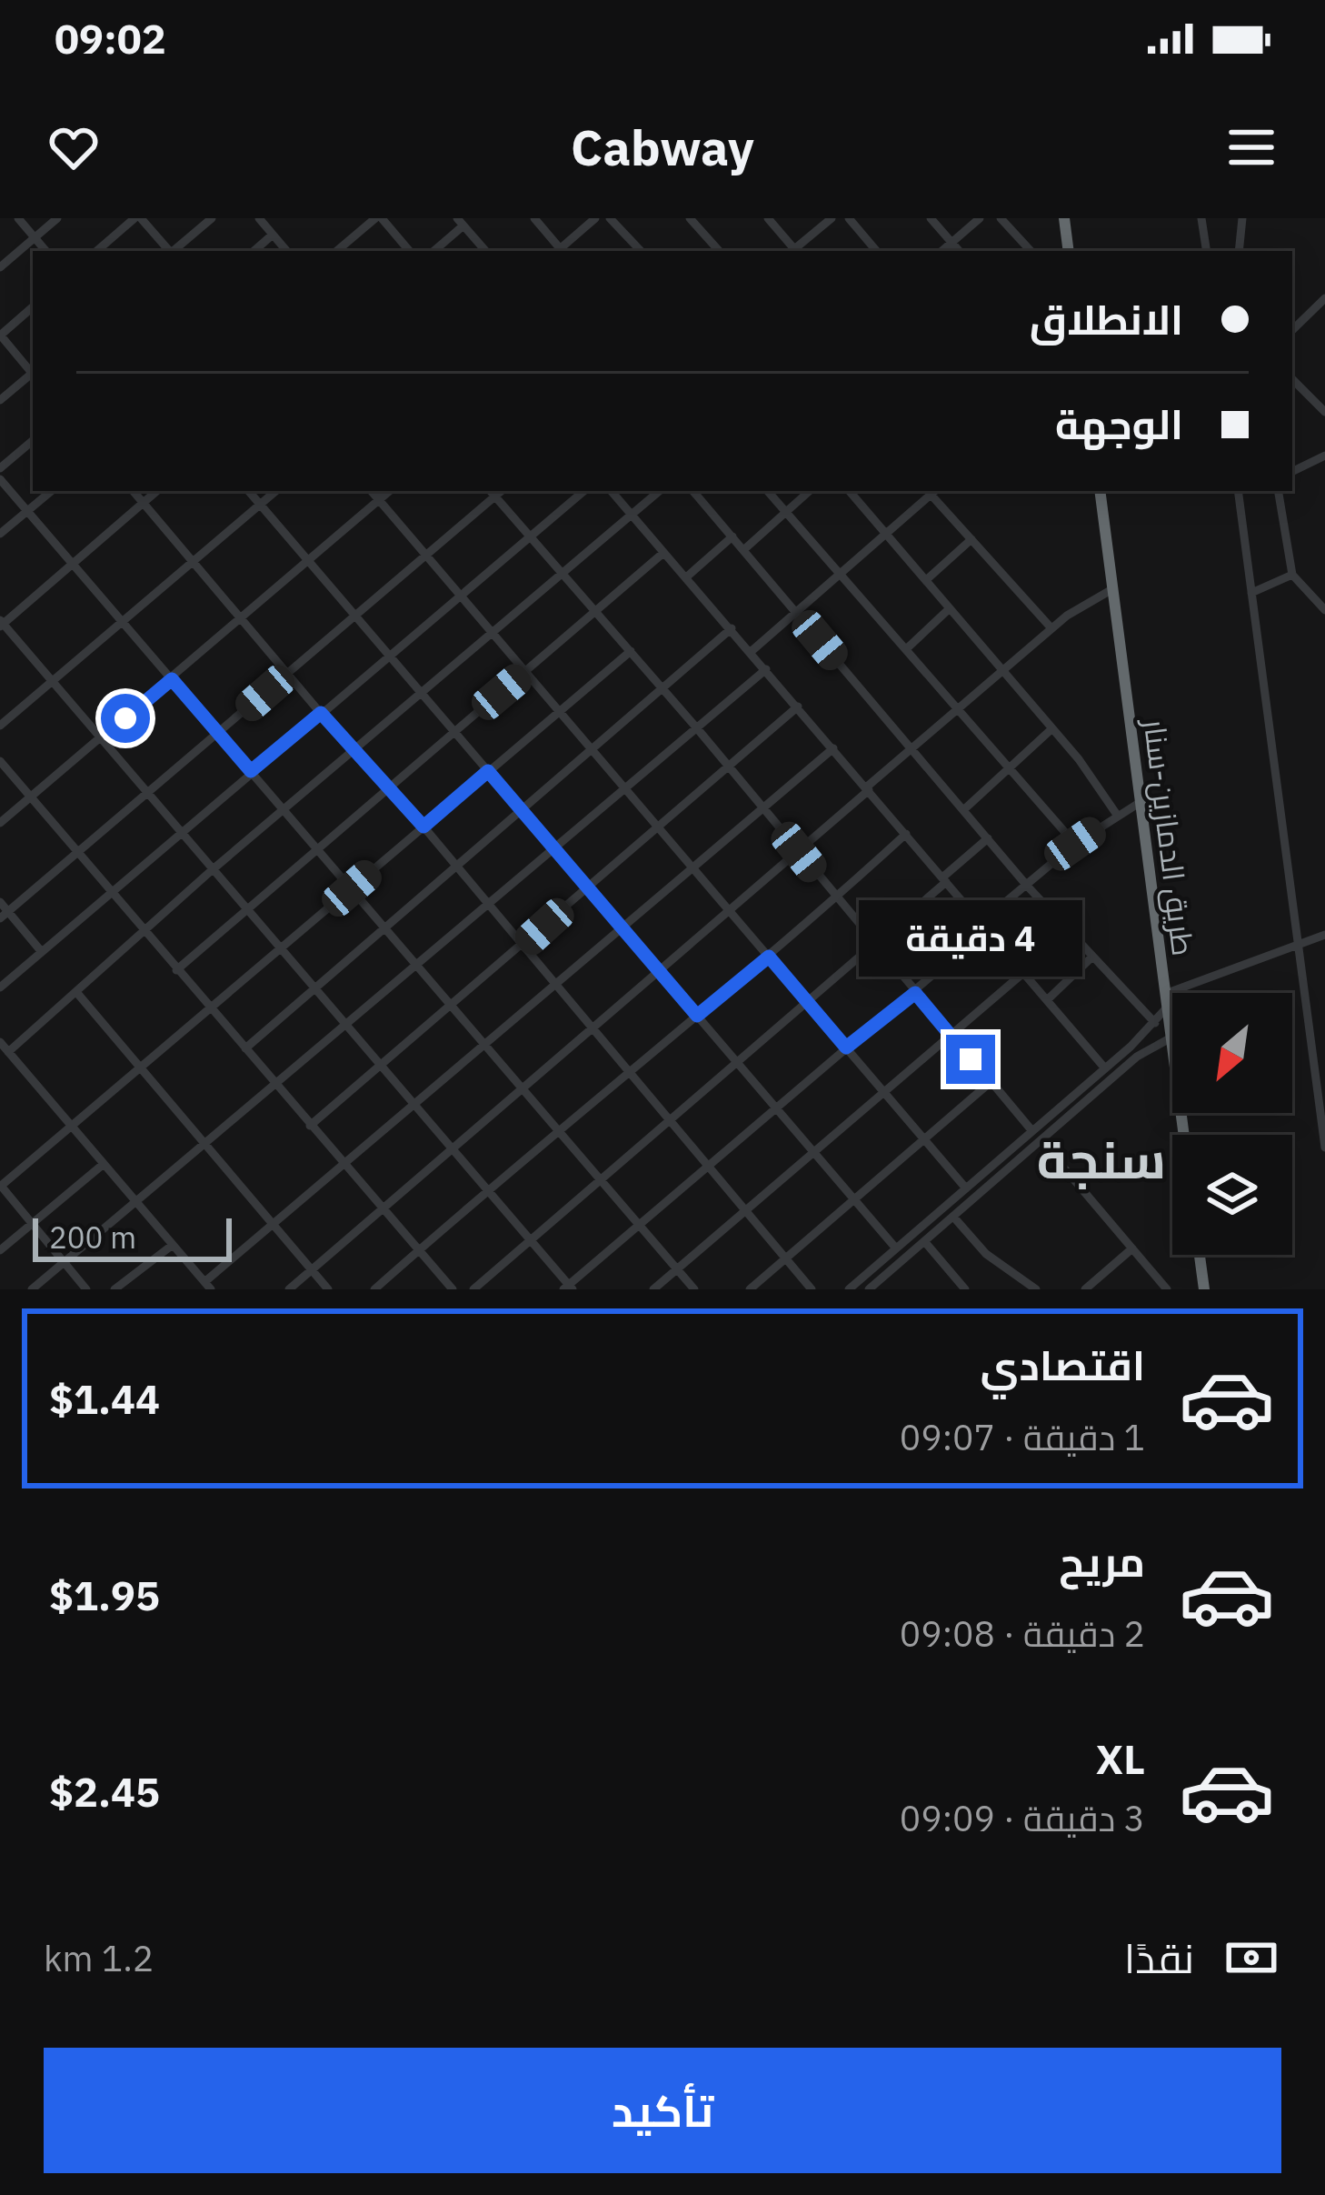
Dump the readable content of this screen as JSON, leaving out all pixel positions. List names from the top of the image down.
{
  "streets": {
    "highway": ["طريق الدمازين-سنار"]
  },
  "districts": ["سنجة"],
  "scale_bar": "200 m",
  "north": "bottom left",
  "page": {
    "status": "09:02",
    "header": "Cabway",
    "banner": ["الانطلاق", "الوجهة"],
    "bubble": "4 دقيقة",
    "scale": "200 m",
    "list": [
      {
        "name": "اقتصادي",
        "note": "1 دقيقة · 09:07",
        "value": "$1.44"
      },
      {
        "name": "مريح",
        "note": "2 دقيقة · 09:08",
        "value": "$1.95"
      },
      {
        "name": "XL",
        "note": "3 دقيقة · 09:09",
        "value": "$2.45"
      }
    ],
    "pay": ["نقدًا", "1.2 km"],
    "buttons": "تأكيد"
  }
}
